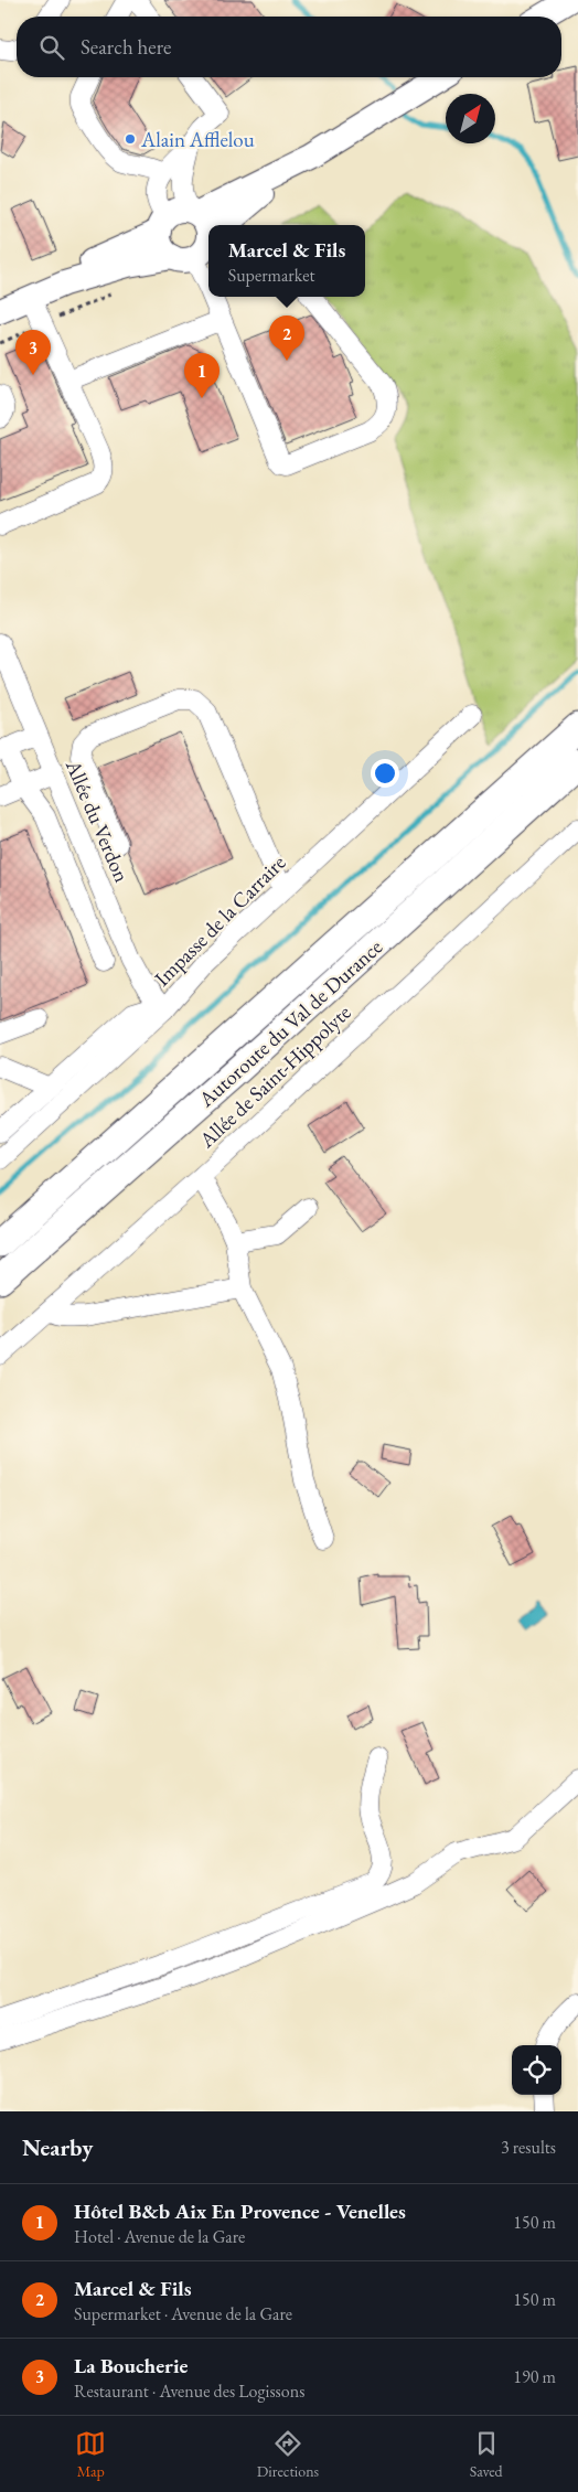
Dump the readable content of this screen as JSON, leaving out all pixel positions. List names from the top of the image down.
{
  "streets": {
    "highway": ["Autoroute du Val de Durance"],
    "street": ["Allée du Verdon", "Impasse de la Carraire", "Allée de Saint-Hippolyte"]
  },
  "crossings": [
    ["Allée du Verdon", "Impasse de la Carraire"]
  ],
  "places": ["Alain Afflelou"],
  "north": "top right",
  "page": {
    "search": "Search here",
    "popup": ["Marcel & Fils", "Supermarket"],
    "pins": ["2", "3", "1"],
    "heading": ["Nearby", "3 results"],
    "list": [
      {
        "mark": "1",
        "name": "Hôtel B&b Aix En Provence - Venelles",
        "note": "Hotel · Avenue de la Gare",
        "value": "150 m"
      },
      {
        "mark": "2",
        "name": "Marcel & Fils",
        "note": "Supermarket · Avenue de la Gare",
        "value": "150 m"
      },
      {
        "mark": "3",
        "name": "La Boucherie",
        "note": "Restaurant · Avenue des Logissons",
        "value": "190 m"
      }
    ],
    "nav": ["Map", "Directions", "Saved"]
  }
}
